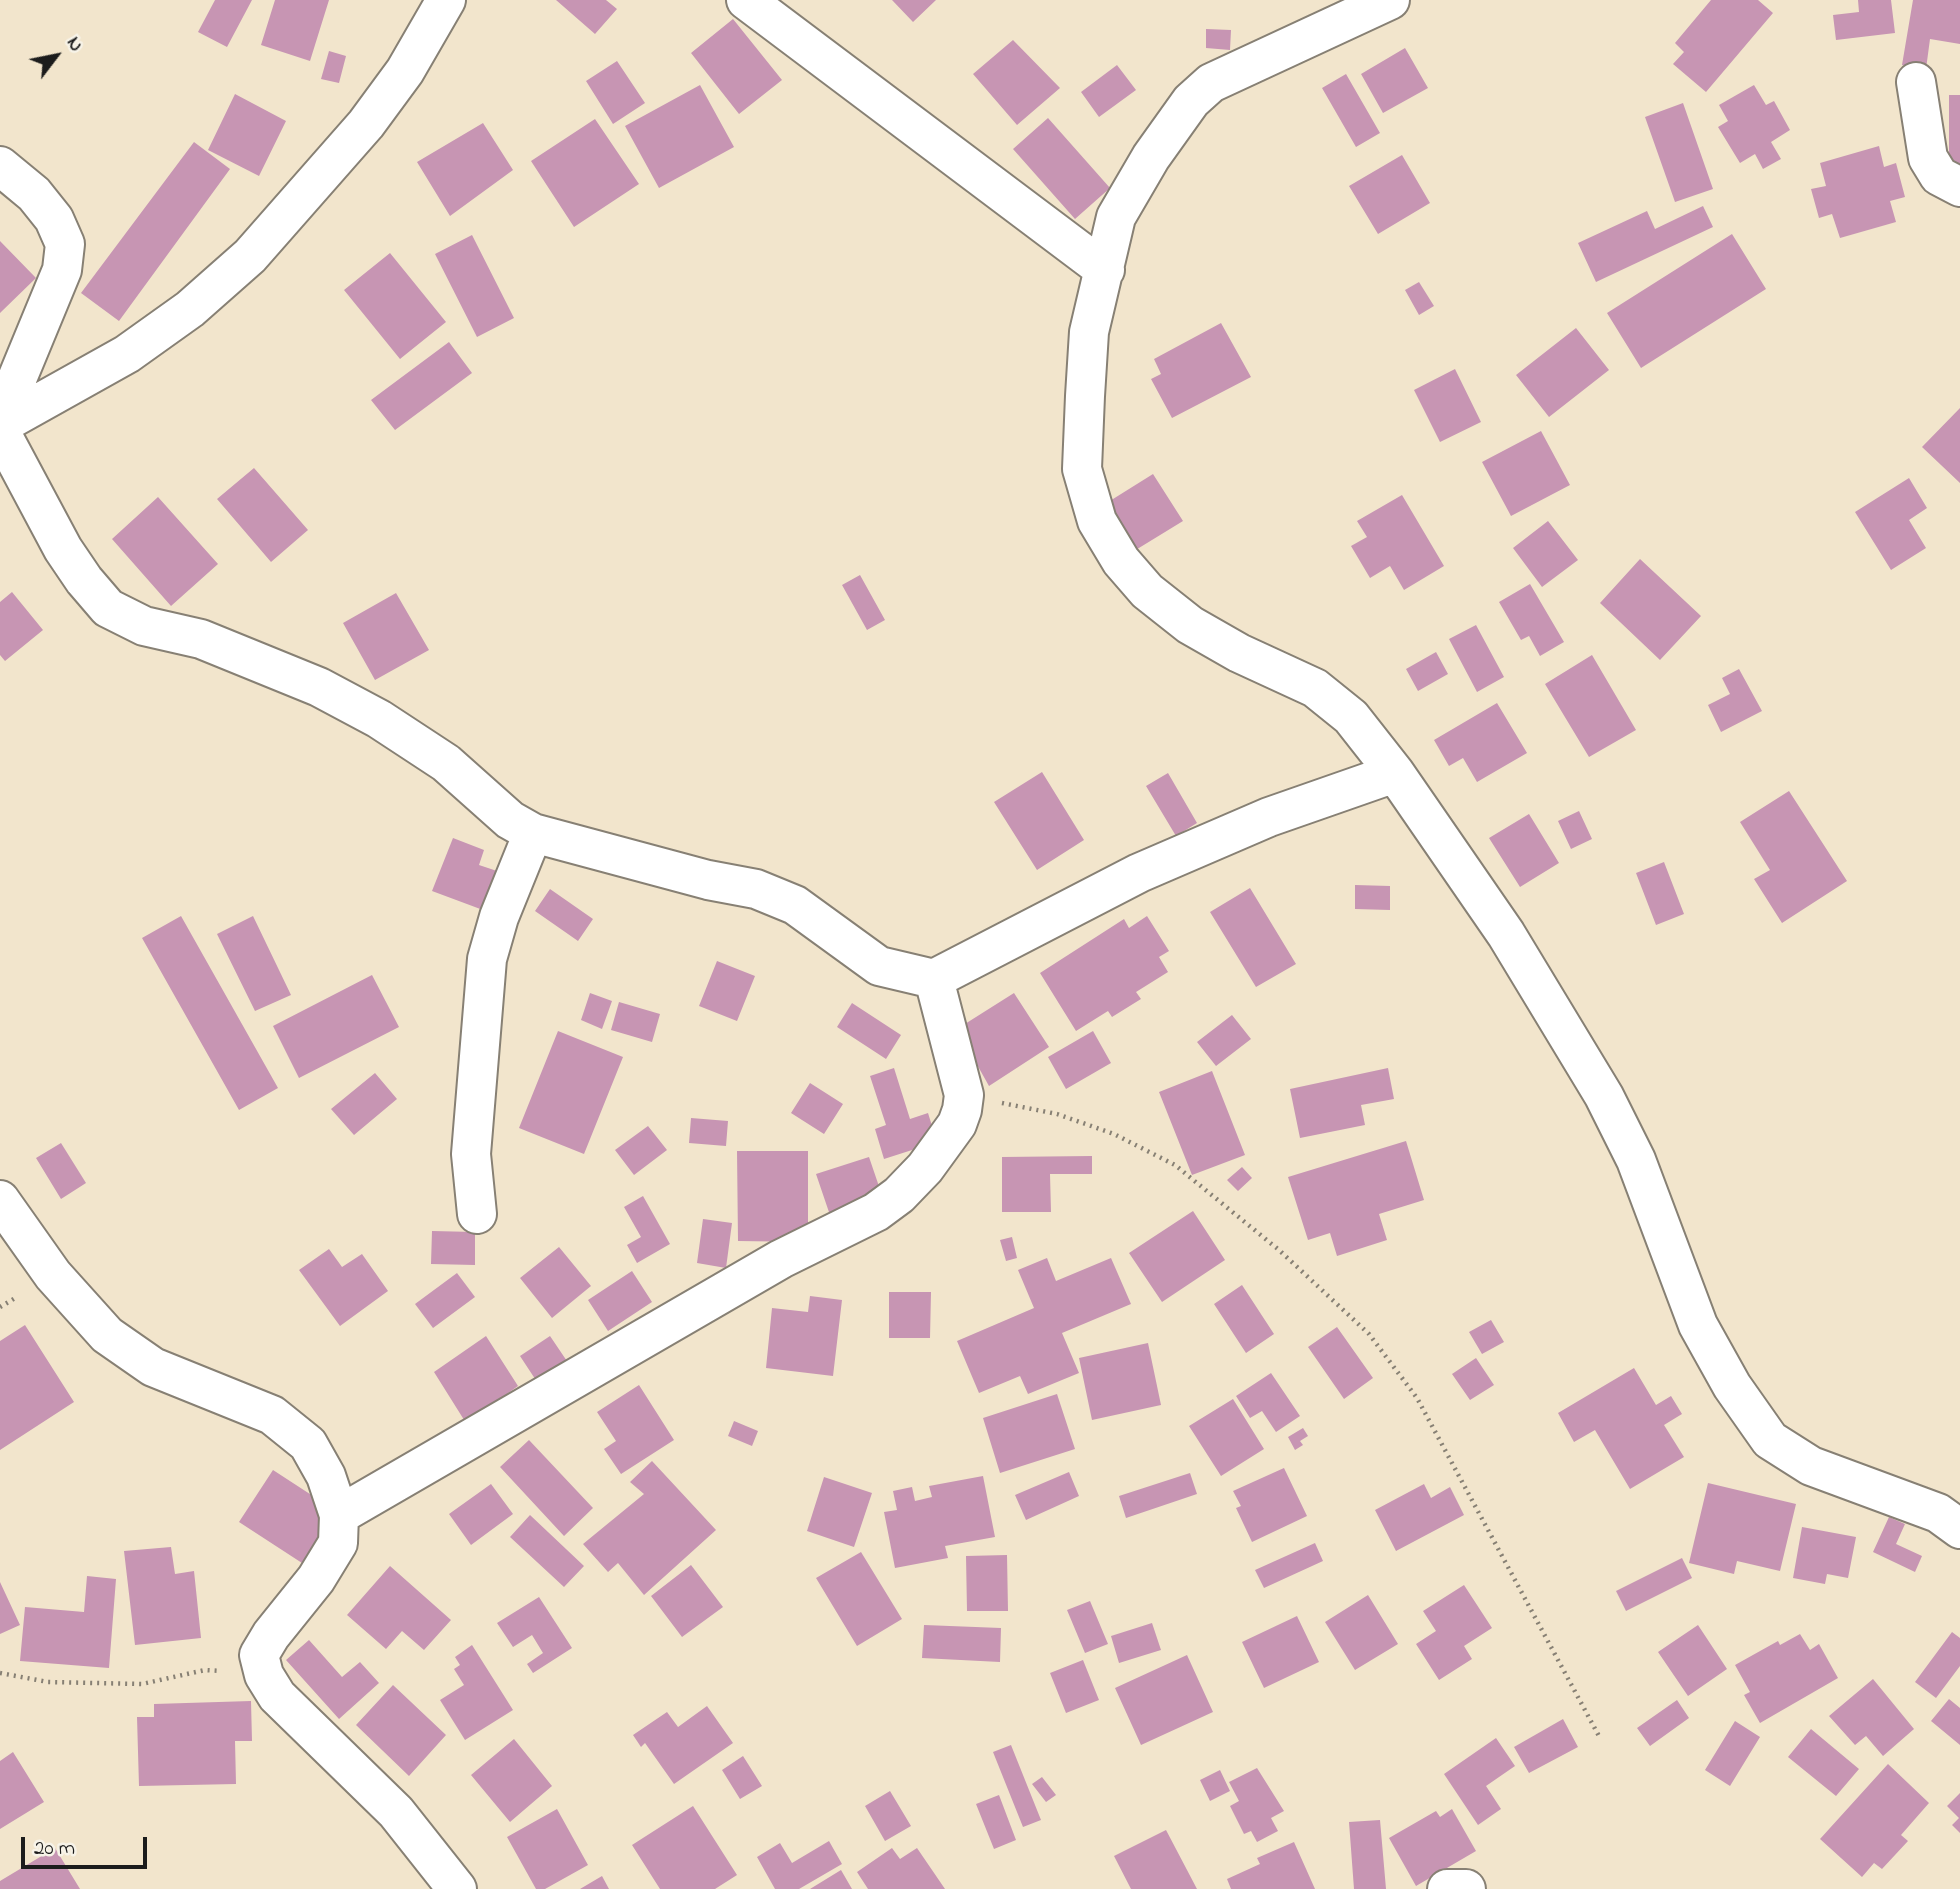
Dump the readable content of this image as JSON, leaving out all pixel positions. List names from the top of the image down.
{
  "scale_bar": "20 m",
  "north": "top right"
}
